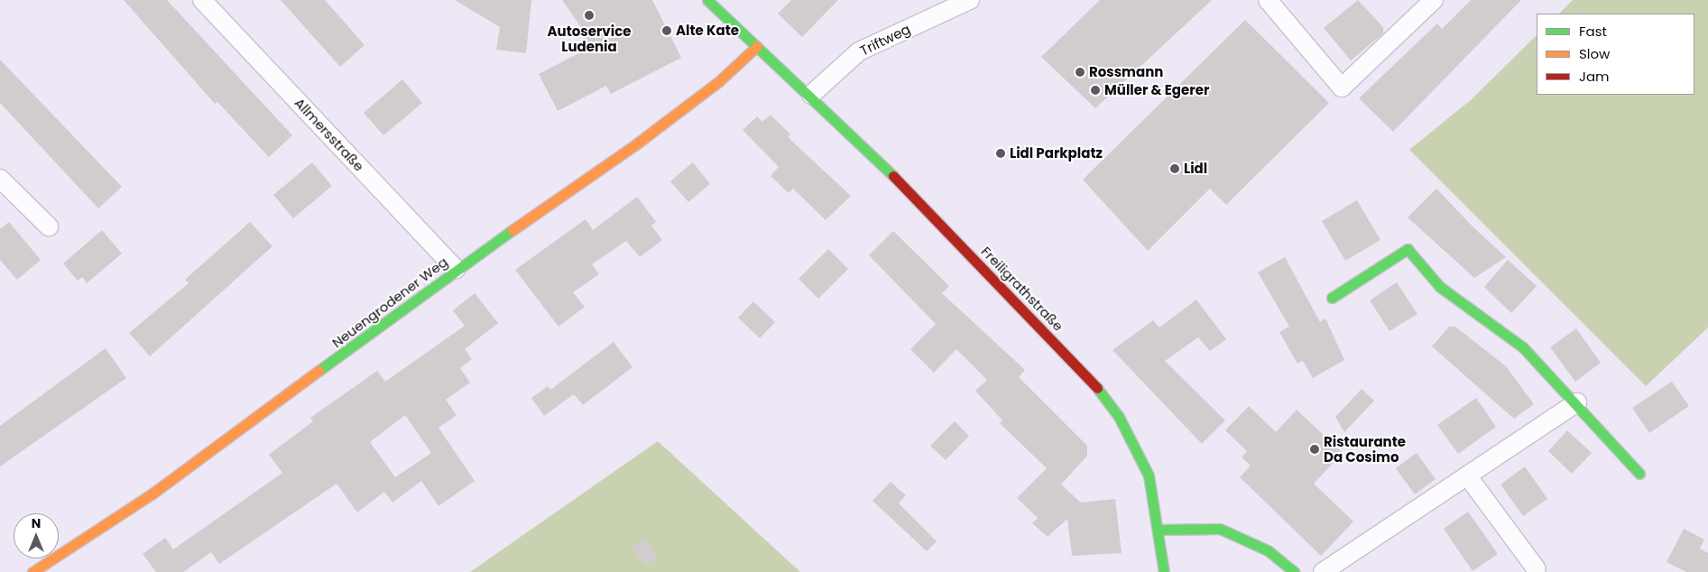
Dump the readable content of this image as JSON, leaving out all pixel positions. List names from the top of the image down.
{
  "streets": {
    "street": [
      "Triftweg",
      "Allmersstraße",
      "Freiligrathstraße",
      "Neuengrodener Weg"
    ]
  },
  "crossings": [
    ["Triftweg", "Freiligrathstraße"],
    ["Allmersstraße", "Neuengrodener Weg"],
    ["Freiligrathstraße", "Neuengrodener Weg"]
  ],
  "places": [
    "Autoservice Ludenia",
    "Alte Kate",
    "Rossmann",
    "Müller & Egerer",
    "Lidl Parkplatz",
    "Lidl",
    "Ristaurante Da Cosimo"
  ],
  "legend": ["Fast", "Slow", "Jam"],
  "north": "top"
}
